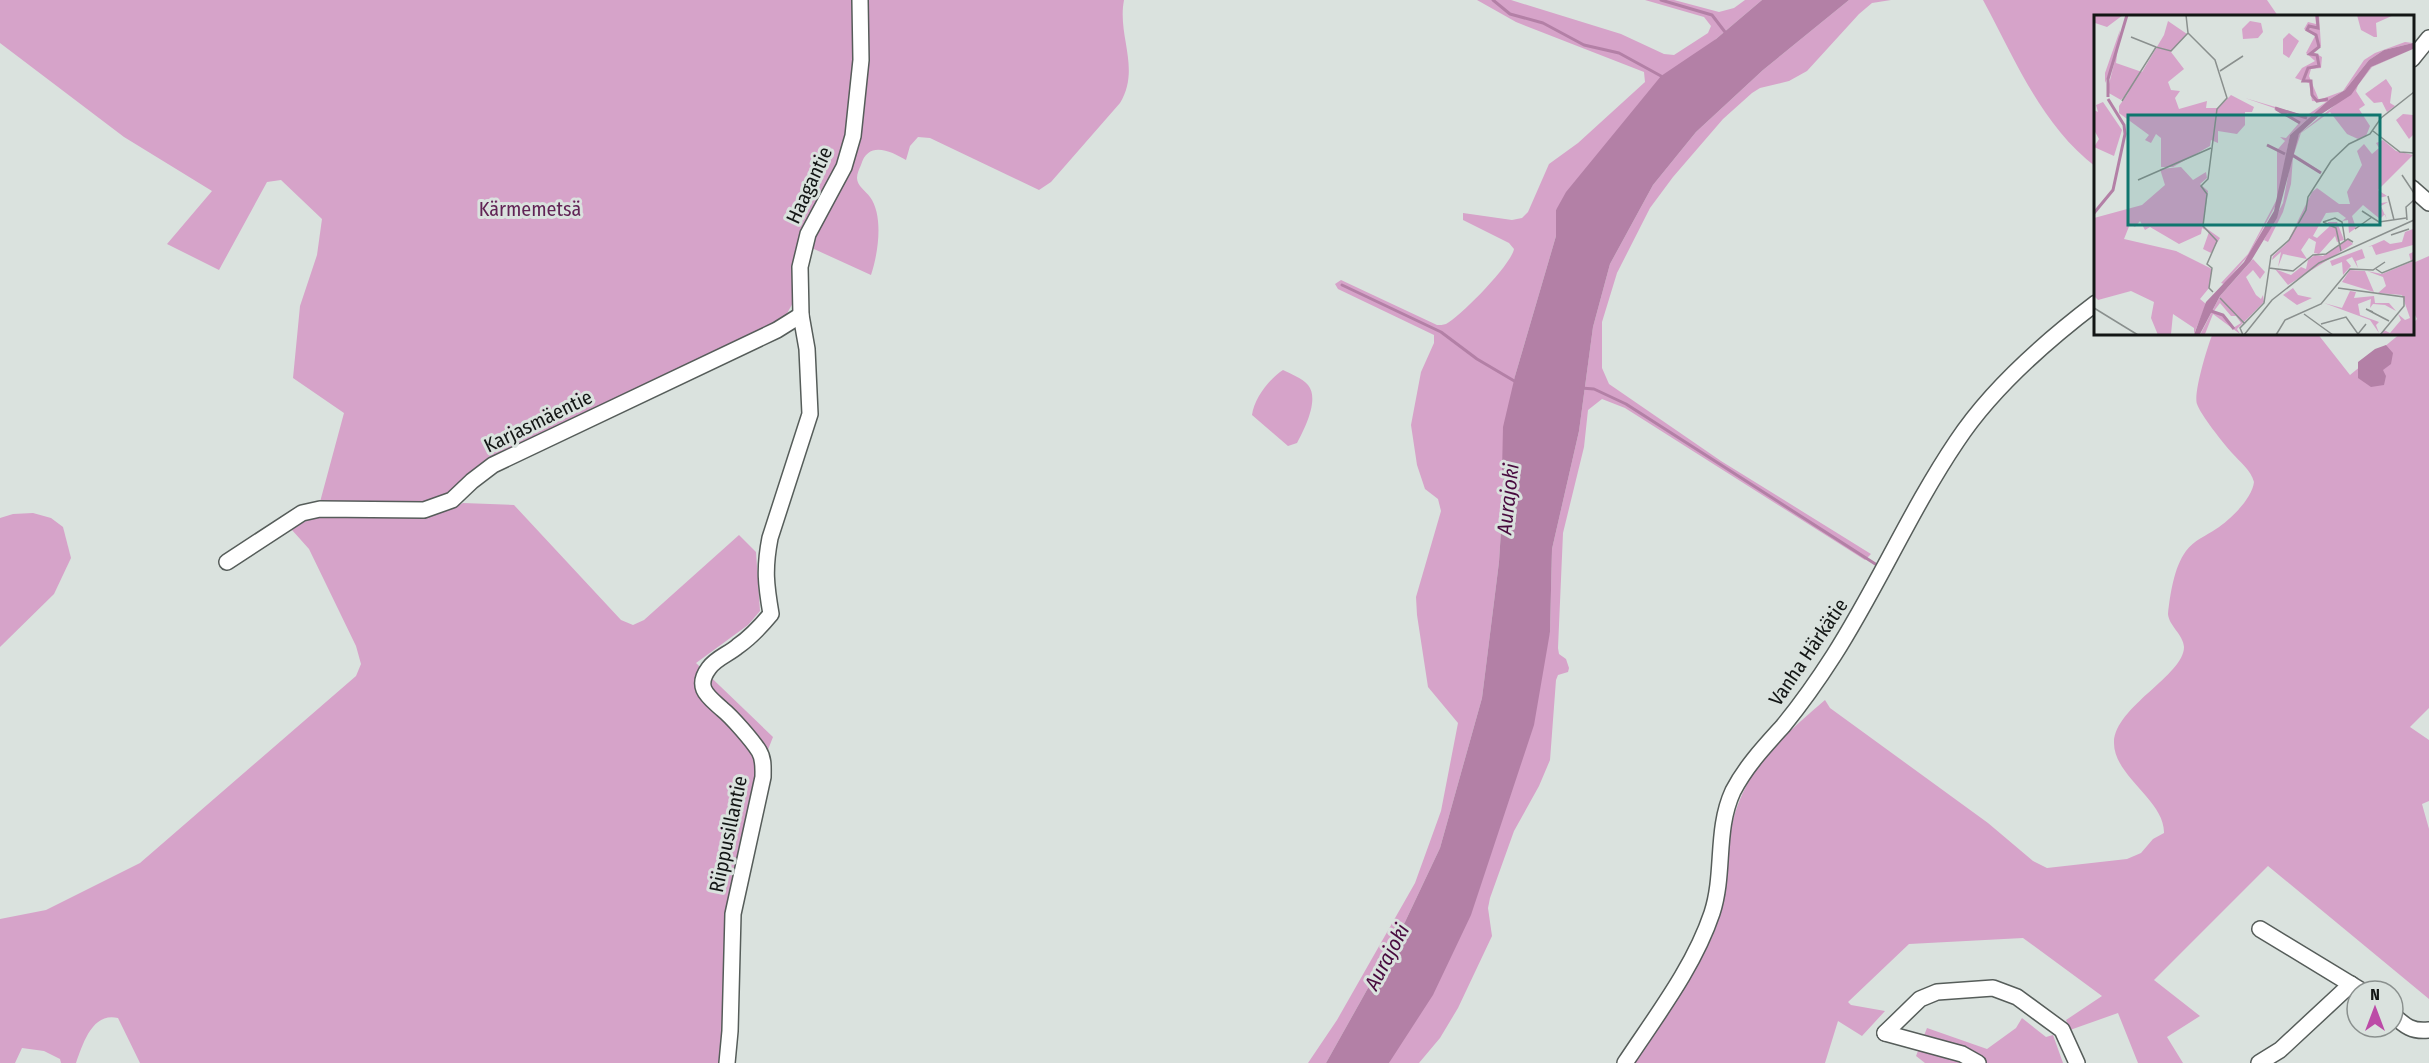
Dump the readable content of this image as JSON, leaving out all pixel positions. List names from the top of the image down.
{
  "streets": {
    "street": [
      "Haagantie",
      "Karjasmäentie",
      "Vanha Härkätie",
      "Riippusillantie"
    ]
  },
  "crossings": [
    ["Haagantie", "Karjasmäentie"],
    ["Haagantie", "Riippusillantie"],
    ["Karjasmäentie", "Riippusillantie"]
  ],
  "water": ["Aurajoki"],
  "parks": ["Kärmemetsä"],
  "north": "top"
}
